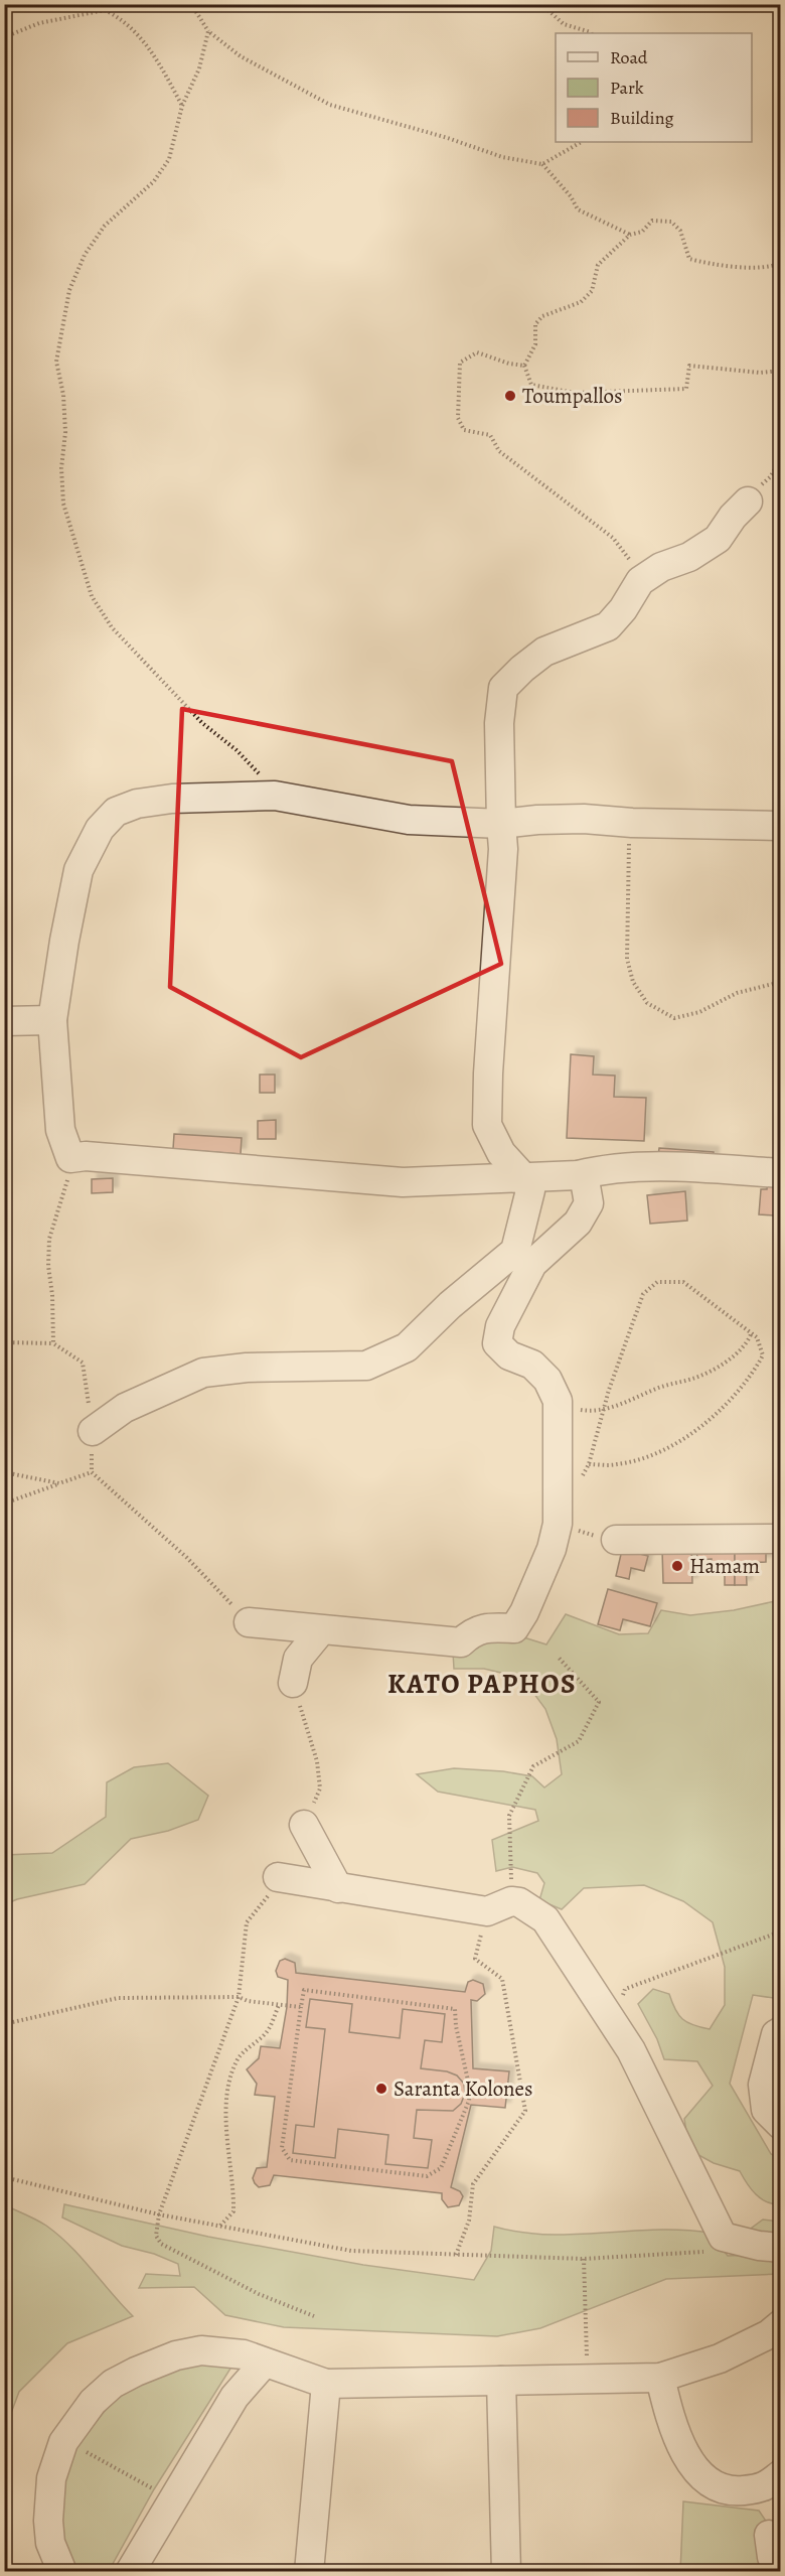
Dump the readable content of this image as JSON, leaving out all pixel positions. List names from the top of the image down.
{
  "districts": ["KATO PAPHOS"],
  "places": ["Toumpallos", "Hamam", "Saranta Kolones"],
  "legend": ["Road", "Park", "Building"]
}
